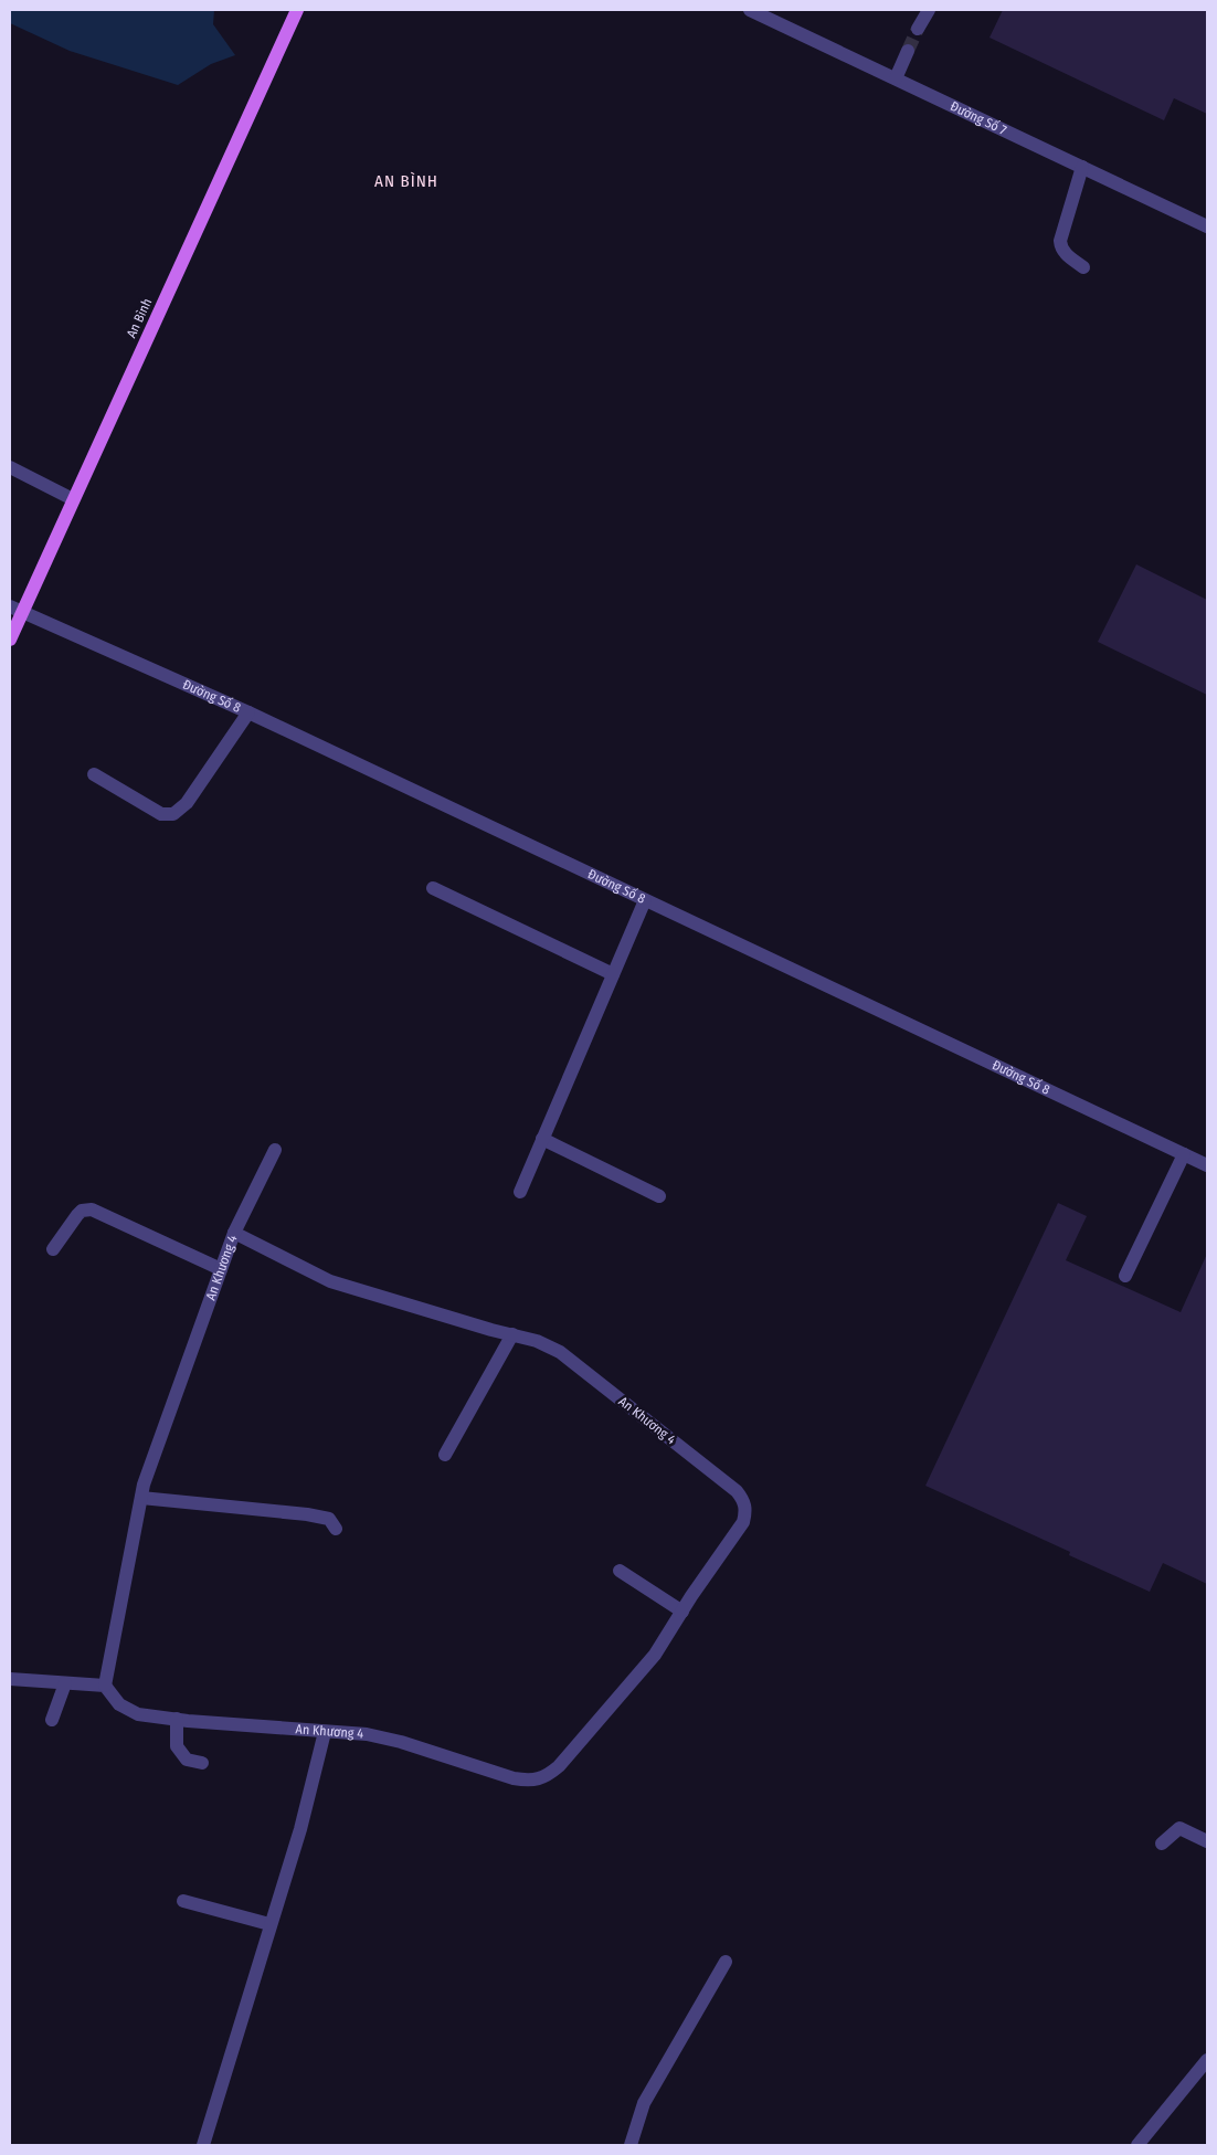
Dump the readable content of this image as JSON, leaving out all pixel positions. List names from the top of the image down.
{
  "streets": {
    "main road": ["An Bình"],
    "street": ["Đường Số 7", "Đường Số 8", "An Khương 4"]
  },
  "crossings": [
    ["An Bình", "Đường Số 8"]
  ],
  "districts": ["AN BÌNH"]
}
